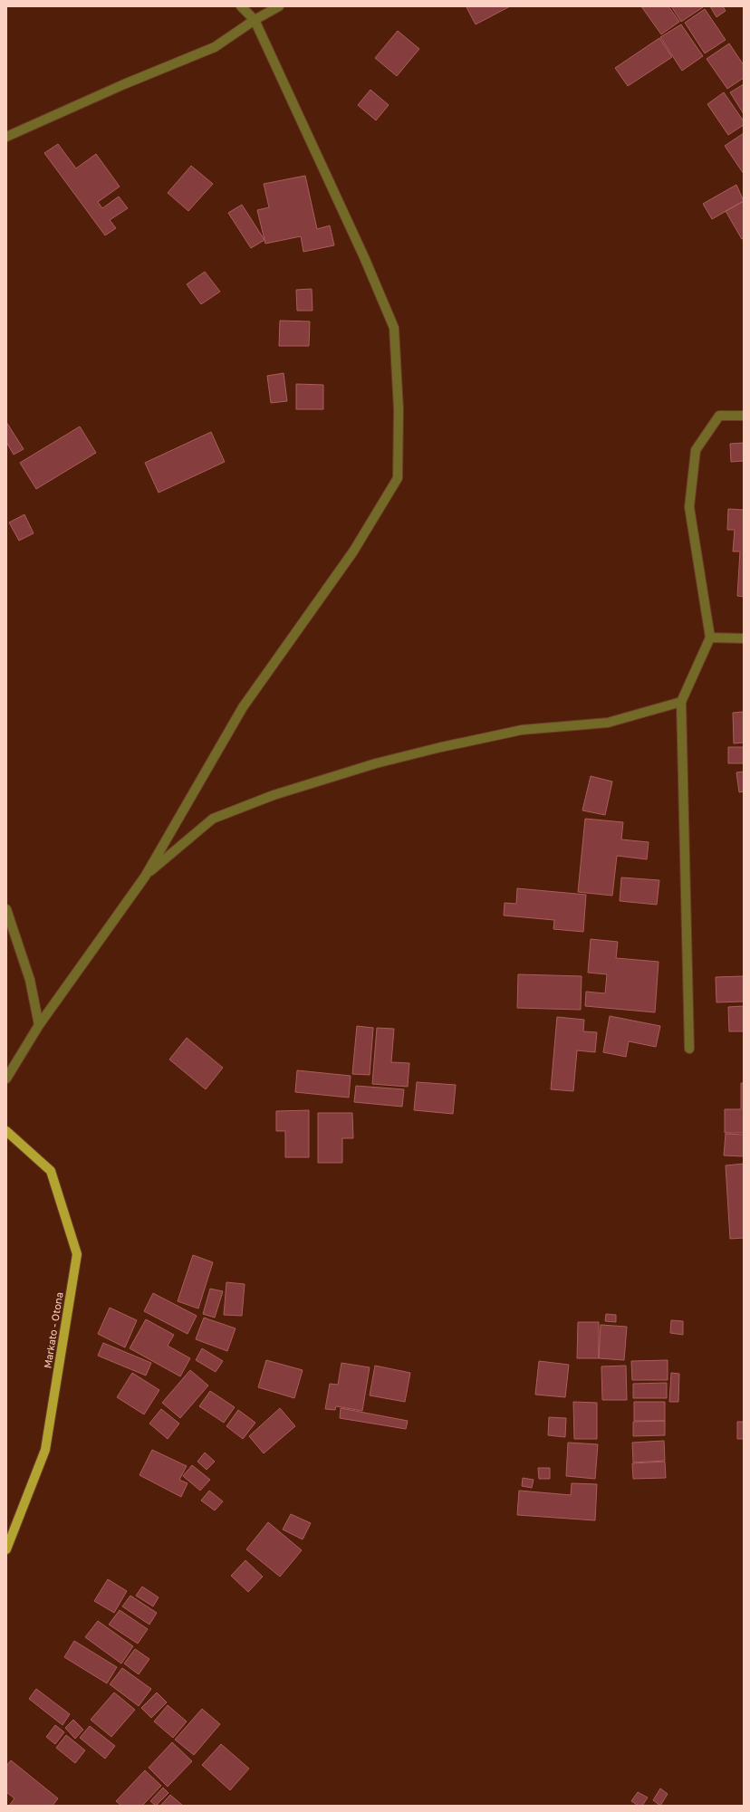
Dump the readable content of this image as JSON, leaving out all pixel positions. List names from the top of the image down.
{
  "streets": {
    "main road": ["Markato - Otona"]
  }
}
